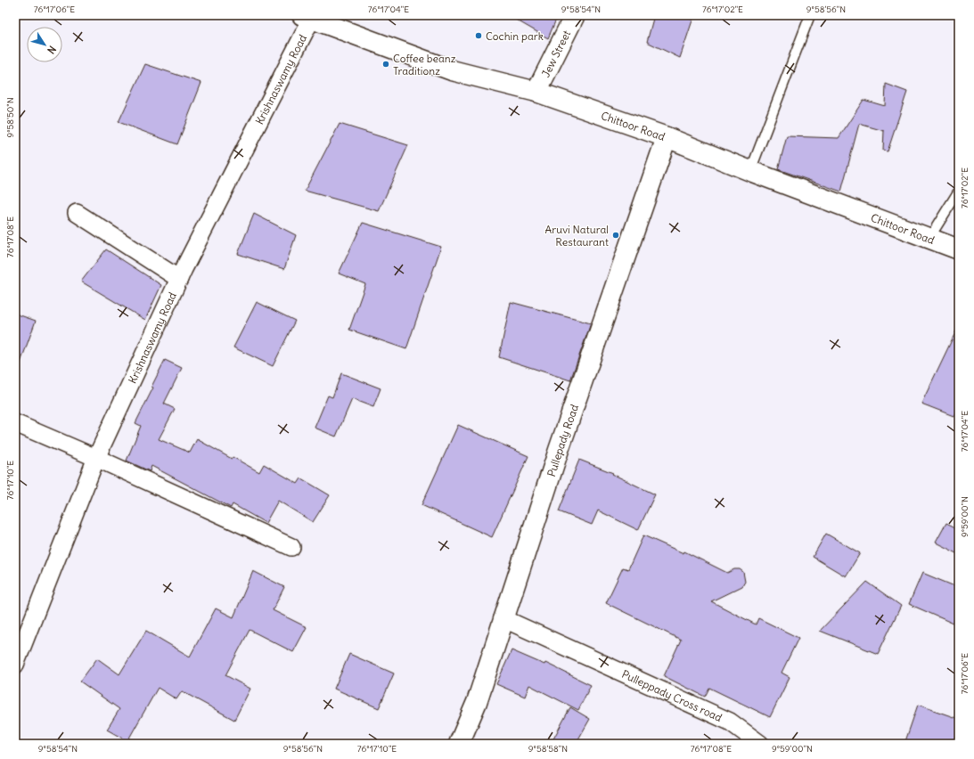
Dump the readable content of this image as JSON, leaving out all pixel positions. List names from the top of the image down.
{
  "streets": {
    "street": [
      "Jew Street",
      "Krishnaswamy Road",
      "Chittoor Road",
      "Pullepady Road",
      "Pulleppady Cross road"
    ]
  },
  "crossings": [
    ["Jew Street", "Chittoor Road"],
    ["Krishnaswamy Road", "Chittoor Road"],
    ["Chittoor Road", "Pullepady Road"],
    ["Pullepady Road", "Pulleppady Cross road"]
  ],
  "places": ["Cochin park", "Coffee beanz Traditionz", "Aruvi Natural Restaurant"],
  "north": "bottom right",
  "coordinates": [
    "76°17'06\"E",
    "76°17'04\"E",
    "9°58'54\"N",
    "76°17'02\"E",
    "9°58'56\"N",
    "9°58'50\"N",
    "76°17'08\"E",
    "76°17'10\"E",
    "9°59'00\"N",
    "9°58'58\"N"
  ]
}
